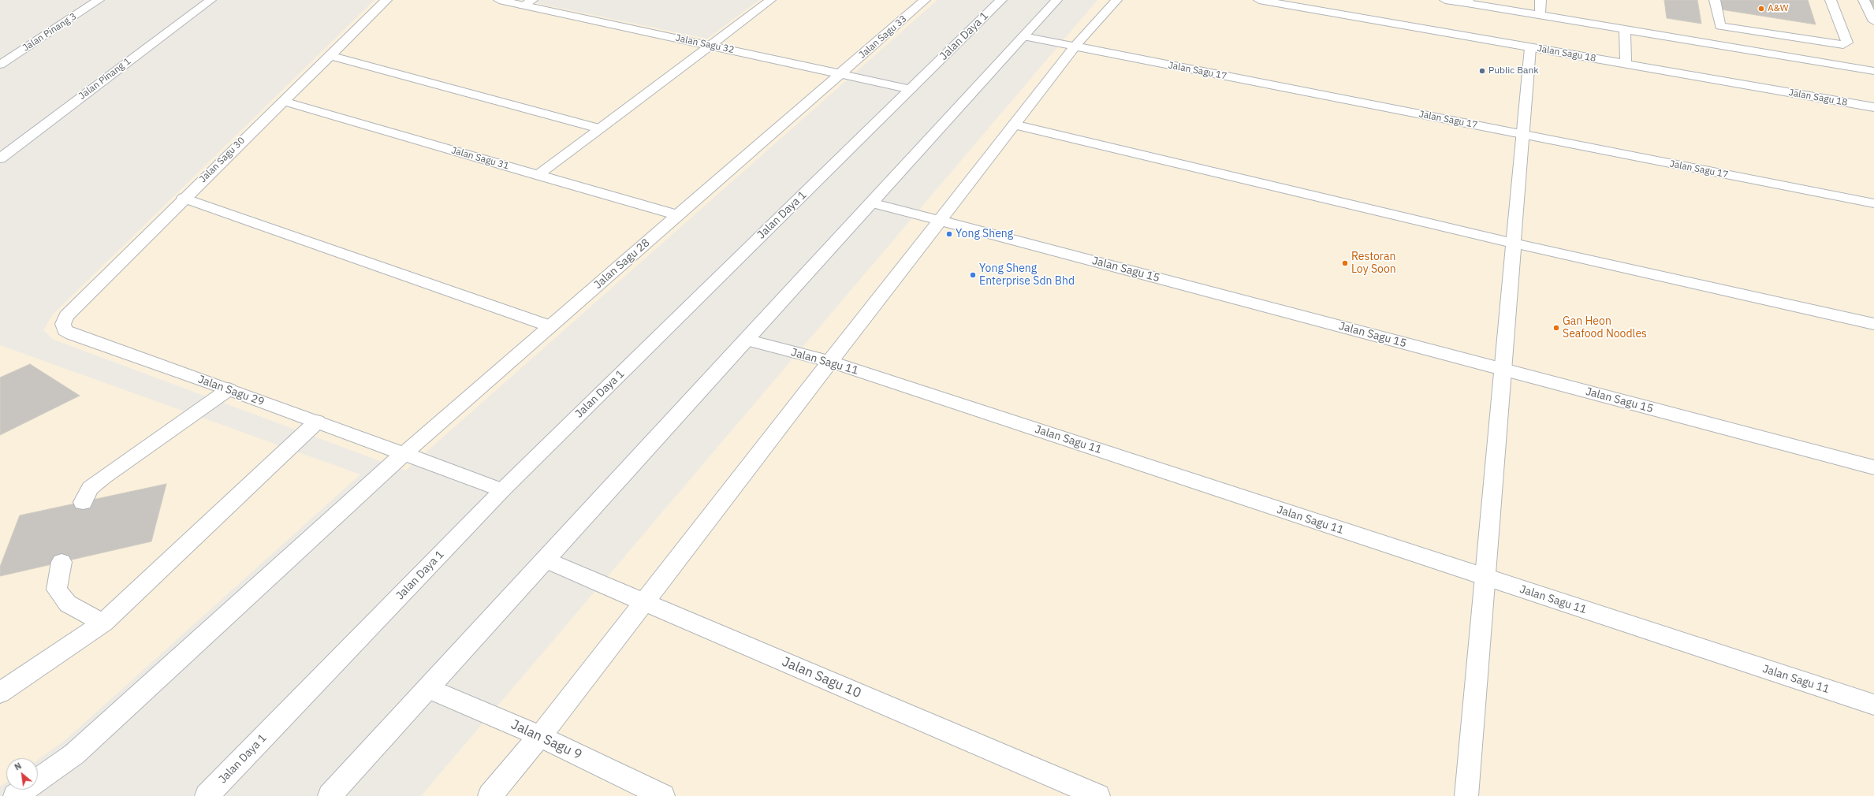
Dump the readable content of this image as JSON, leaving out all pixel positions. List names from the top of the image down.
{
  "streets": {
    "street": [
      "Jalan Pinang 3",
      "Jalan Daya 1",
      "Jalan Sagu 33",
      "Jalan Sagu 32",
      "Jalan Sagu 18",
      "Jalan Sagu 17",
      "Jalan Pinang 1",
      "Jalan Sagu 31",
      "Jalan Sagu 30",
      "Jalan Sagu 28",
      "Jalan Sagu 15",
      "Jalan Sagu 11",
      "Jalan Sagu 29",
      "Jalan Sagu 10",
      "Jalan Sagu 9"
    ]
  },
  "crossings": [
    ["Jalan Daya 1", "Jalan Sagu 32"],
    ["Jalan Daya 1", "Jalan Sagu 29"],
    ["Jalan Sagu 33", "Jalan Sagu 32"],
    ["Jalan Sagu 33", "Jalan Sagu 28"],
    ["Jalan Sagu 32", "Jalan Sagu 28"],
    ["Jalan Sagu 31", "Jalan Sagu 30"],
    ["Jalan Sagu 31", "Jalan Sagu 28"],
    ["Jalan Sagu 30", "Jalan Sagu 29"],
    ["Jalan Sagu 28", "Jalan Sagu 29"]
  ],
  "places": [
    "A&W",
    "Public Bank",
    "Yong Sheng",
    "Restoran Loy Soon",
    "Yong Sheng Enterprise Sdn Bhd",
    "Gan Heon Seafood Noodles"
  ],
  "north": "top left"
}
